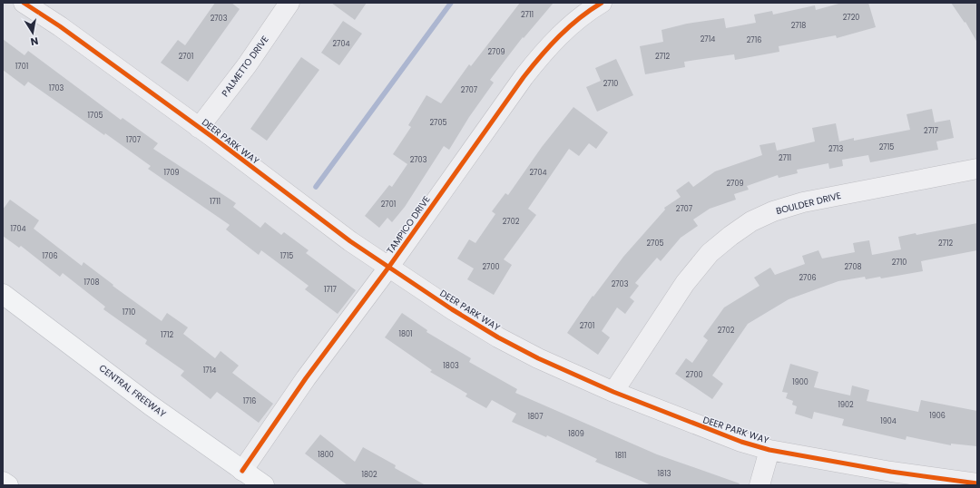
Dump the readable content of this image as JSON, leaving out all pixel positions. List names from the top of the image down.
{
  "streets": {
    "main road": ["CENTRAL FREEWAY"],
    "street": [
      "PALMETTO DRIVE",
      "DEER PARK WAY",
      "BOULDER DRIVE",
      "TAMPICO DRIVE"
    ]
  },
  "crossings": [
    ["PALMETTO DRIVE", "DEER PARK WAY"],
    ["DEER PARK WAY", "BOULDER DRIVE"],
    ["DEER PARK WAY", "TAMPICO DRIVE"],
    ["TAMPICO DRIVE", "CENTRAL FREEWAY"]
  ],
  "house_numbers": [
    "2711",
    "2720",
    "2703",
    "2718",
    "2714",
    "2716",
    "2704",
    "2709",
    "2701",
    "2712",
    "1701",
    "2710",
    "1703",
    "2707",
    "1705",
    "2705",
    "2717",
    "1707",
    "2715",
    "2713",
    "2711",
    "2703",
    "1709",
    "2704",
    "2709",
    "1711",
    "2701",
    "2707",
    "2702",
    "1704",
    "2705",
    "2712",
    "1706",
    "1715",
    "2710",
    "2700",
    "2708",
    "2706",
    "1708",
    "2703",
    "1717",
    "1710",
    "2701",
    "2702",
    "1801",
    "1712",
    "1803",
    "1714",
    "2700",
    "1900",
    "1716",
    "1902",
    "1906",
    "1807",
    "1904",
    "1809",
    "1800",
    "1811",
    "1813",
    "1802"
  ],
  "north": "bottom"
}
